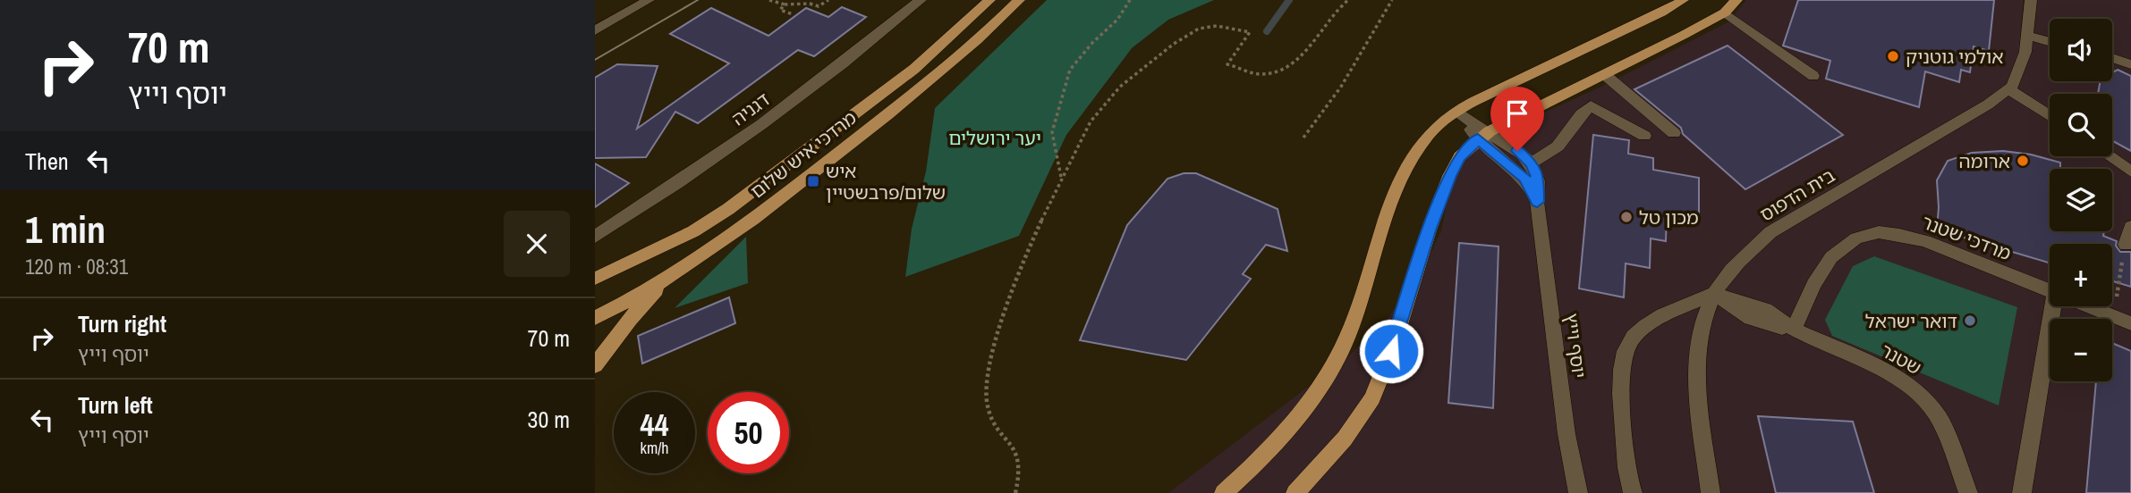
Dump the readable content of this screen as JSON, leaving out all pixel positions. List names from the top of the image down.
{
  "streets": {
    "main road": ["מרדכי איש שלום"],
    "street": [
      "דגניה",
      "בית הדפוס",
      "מרדכי שטנר",
      "יוסף וייץ",
      "שטנר"
    ]
  },
  "crossings": [
    ["מרדכי שטנר", "שטנר"]
  ],
  "parks": ["יער ירושלים"],
  "places": {
    "other": [
      "אולמי גוטניק",
      "ארומה",
      "מכון טל",
      "דואר ישראל"
    ],
    "transit": ["איש שלום/פרבשטיין"]
  },
  "page": {
    "turn": ["70 m", "יוסף וייץ"],
    "map_buttons": ["+", "−"],
    "then": "Then",
    "heading": ["1 min", "120 m · 08:31"],
    "list": [
      {
        "name": "Turn right",
        "note": "יוסף וייץ",
        "value": "70 m"
      },
      {
        "name": "Turn left",
        "note": "יוסף וייץ",
        "value": "30 m"
      }
    ],
    "speed": "44 km/h",
    "limit": "50"
  }
}
